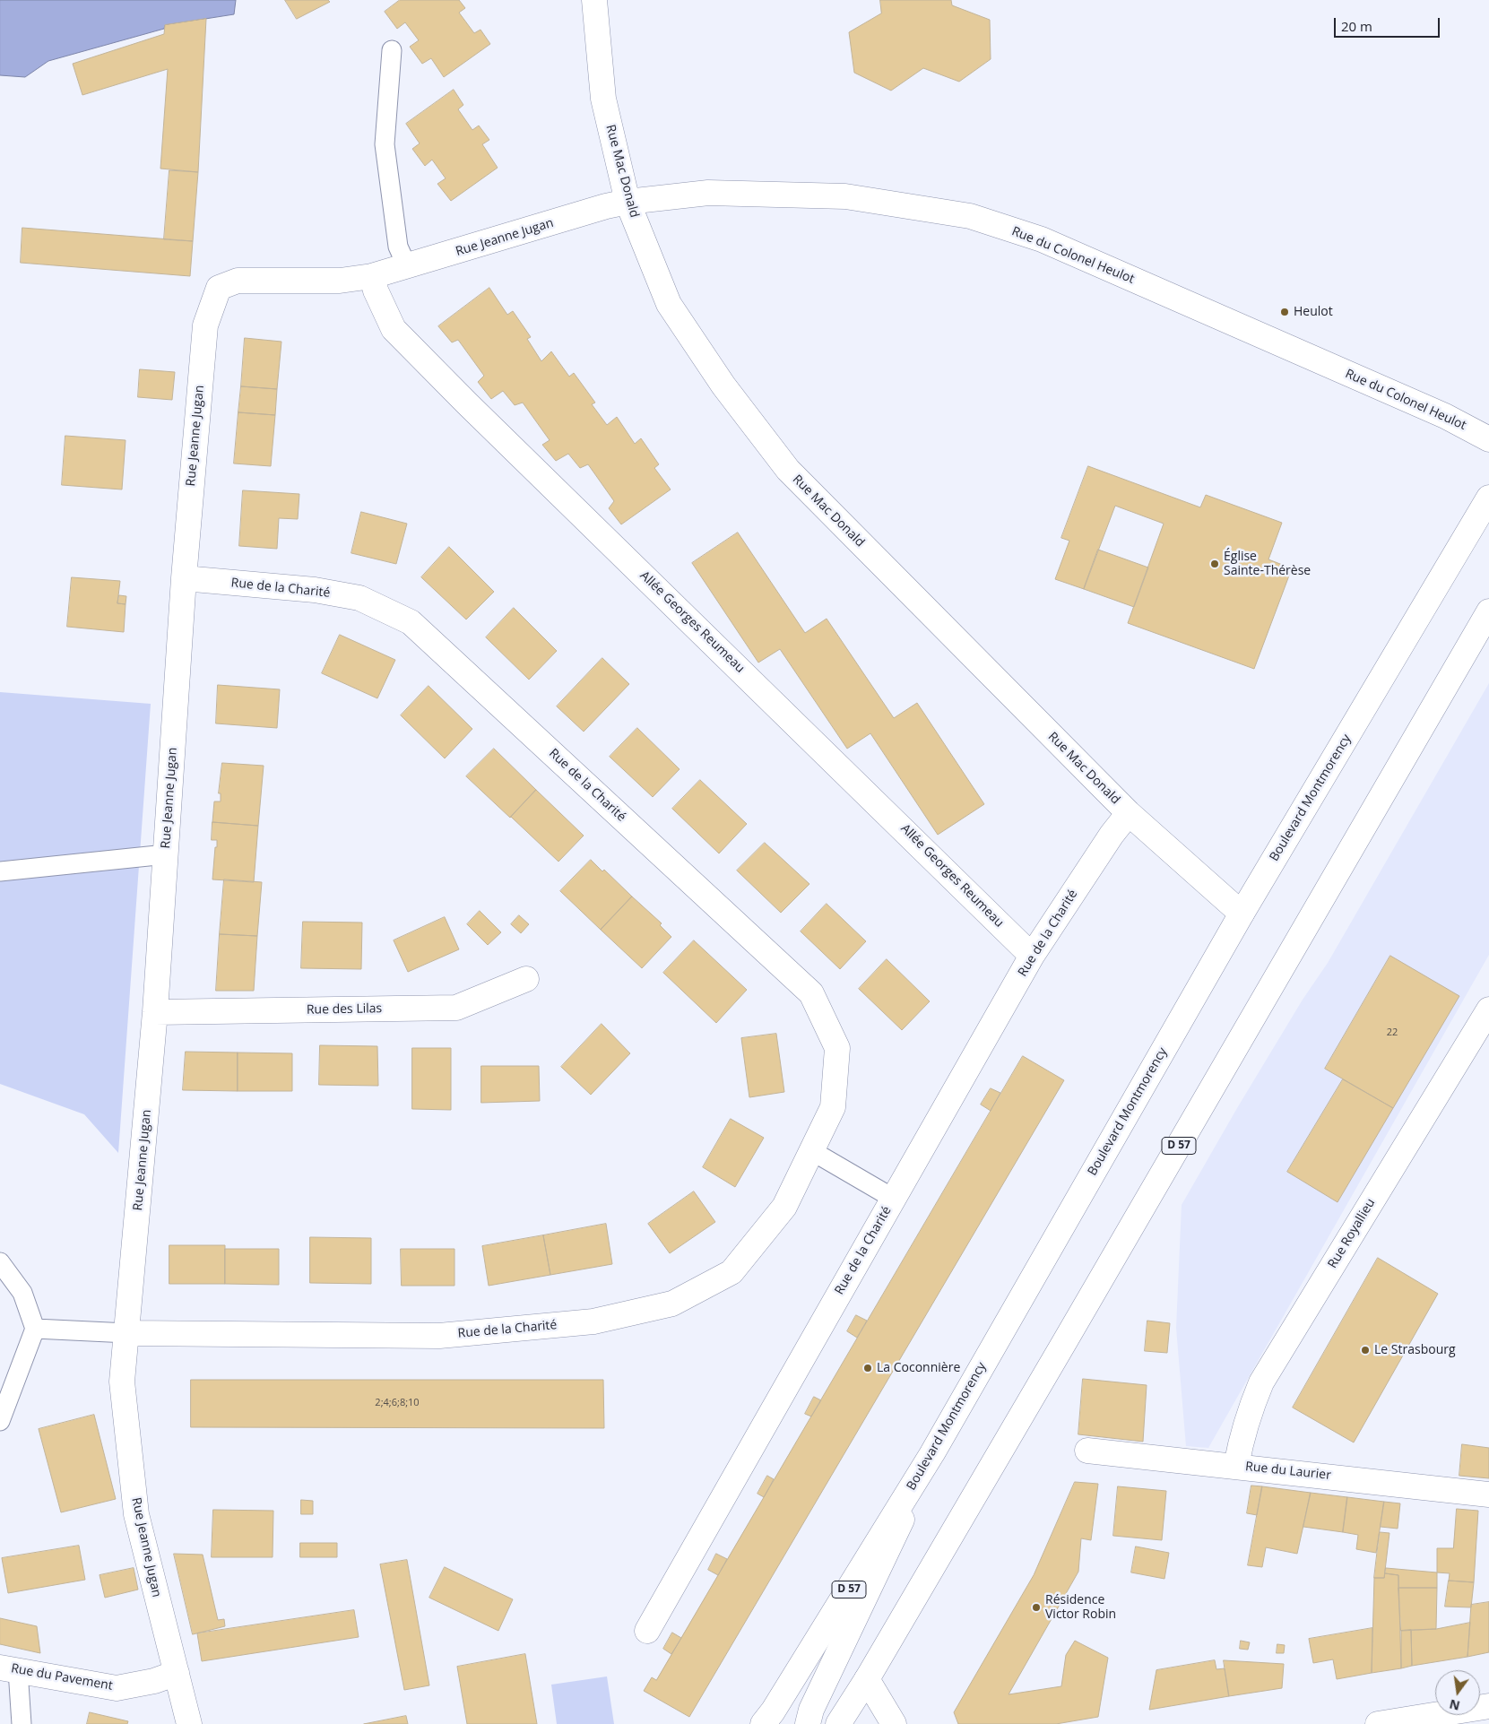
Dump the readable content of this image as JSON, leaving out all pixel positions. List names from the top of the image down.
{
  "streets": {
    "street": [
      "Rue Mac Donald",
      "Rue Jeanne Jugan",
      "Rue du Colonel Heulot",
      "Rue de la Charité",
      "Allée Georges Reumeau",
      "Boulevard Montmorency",
      "Rue des Lilas",
      "D 57",
      "Rue Royallieu",
      "Rue du Laurier",
      "Rue du Pavement"
    ]
  },
  "crossings": [
    ["Rue Mac Donald", "Rue Jeanne Jugan"],
    ["Rue Mac Donald", "Rue du Colonel Heulot"],
    ["Rue Mac Donald", "Rue de la Charité"],
    ["Rue Mac Donald", "Boulevard Montmorency"],
    ["Rue Jeanne Jugan", "Rue du Colonel Heulot"],
    ["Rue Jeanne Jugan", "Rue de la Charité"],
    ["Rue Jeanne Jugan", "Allée Georges Reumeau"],
    ["Rue Jeanne Jugan", "Rue des Lilas"],
    ["Rue Jeanne Jugan", "Rue du Pavement"],
    ["Rue de la Charité", "Allée Georges Reumeau"],
    ["Rue Royallieu", "Rue du Laurier"]
  ],
  "places": [
    "Heulot",
    "Église Sainte-Thérèse",
    "Le Strasbourg",
    "La Coconnière",
    "Résidence Victor Robin"
  ],
  "house_numbers": ["22", "2;4;6;8;10"],
  "scale_bar": "20 m",
  "north": "bottom"
}
